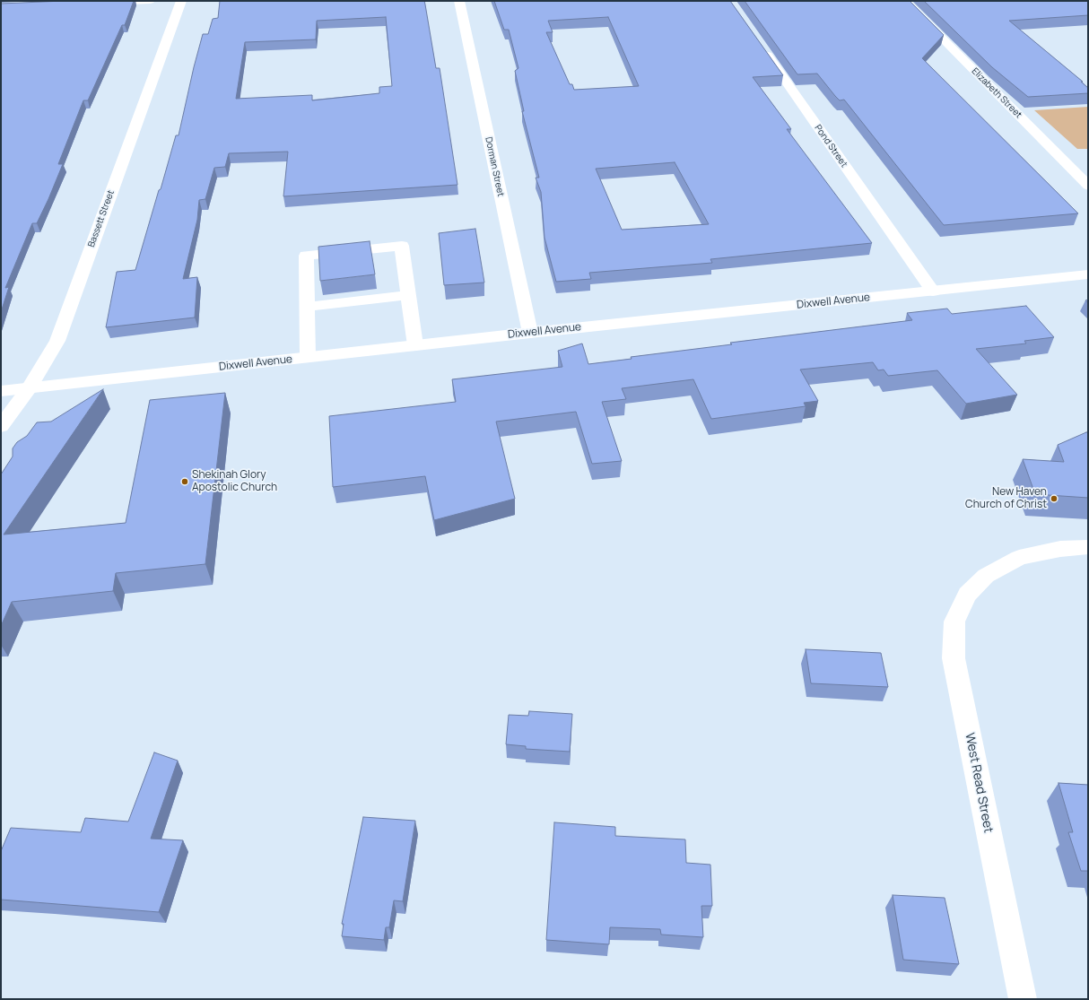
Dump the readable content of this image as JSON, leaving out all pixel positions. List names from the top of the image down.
{
  "streets": {
    "street": [
      "Elizabeth Street",
      "Pond Street",
      "Dorman Street",
      "Bassett Street",
      "Dixwell Avenue",
      "West Read Street"
    ]
  },
  "crossings": [
    ["Pond Street", "Dixwell Avenue"],
    ["Dorman Street", "Dixwell Avenue"],
    ["Bassett Street", "Dixwell Avenue"]
  ],
  "places": ["Shekinah Glory Apostolic Church", "New Haven Church of Christ"]
}
